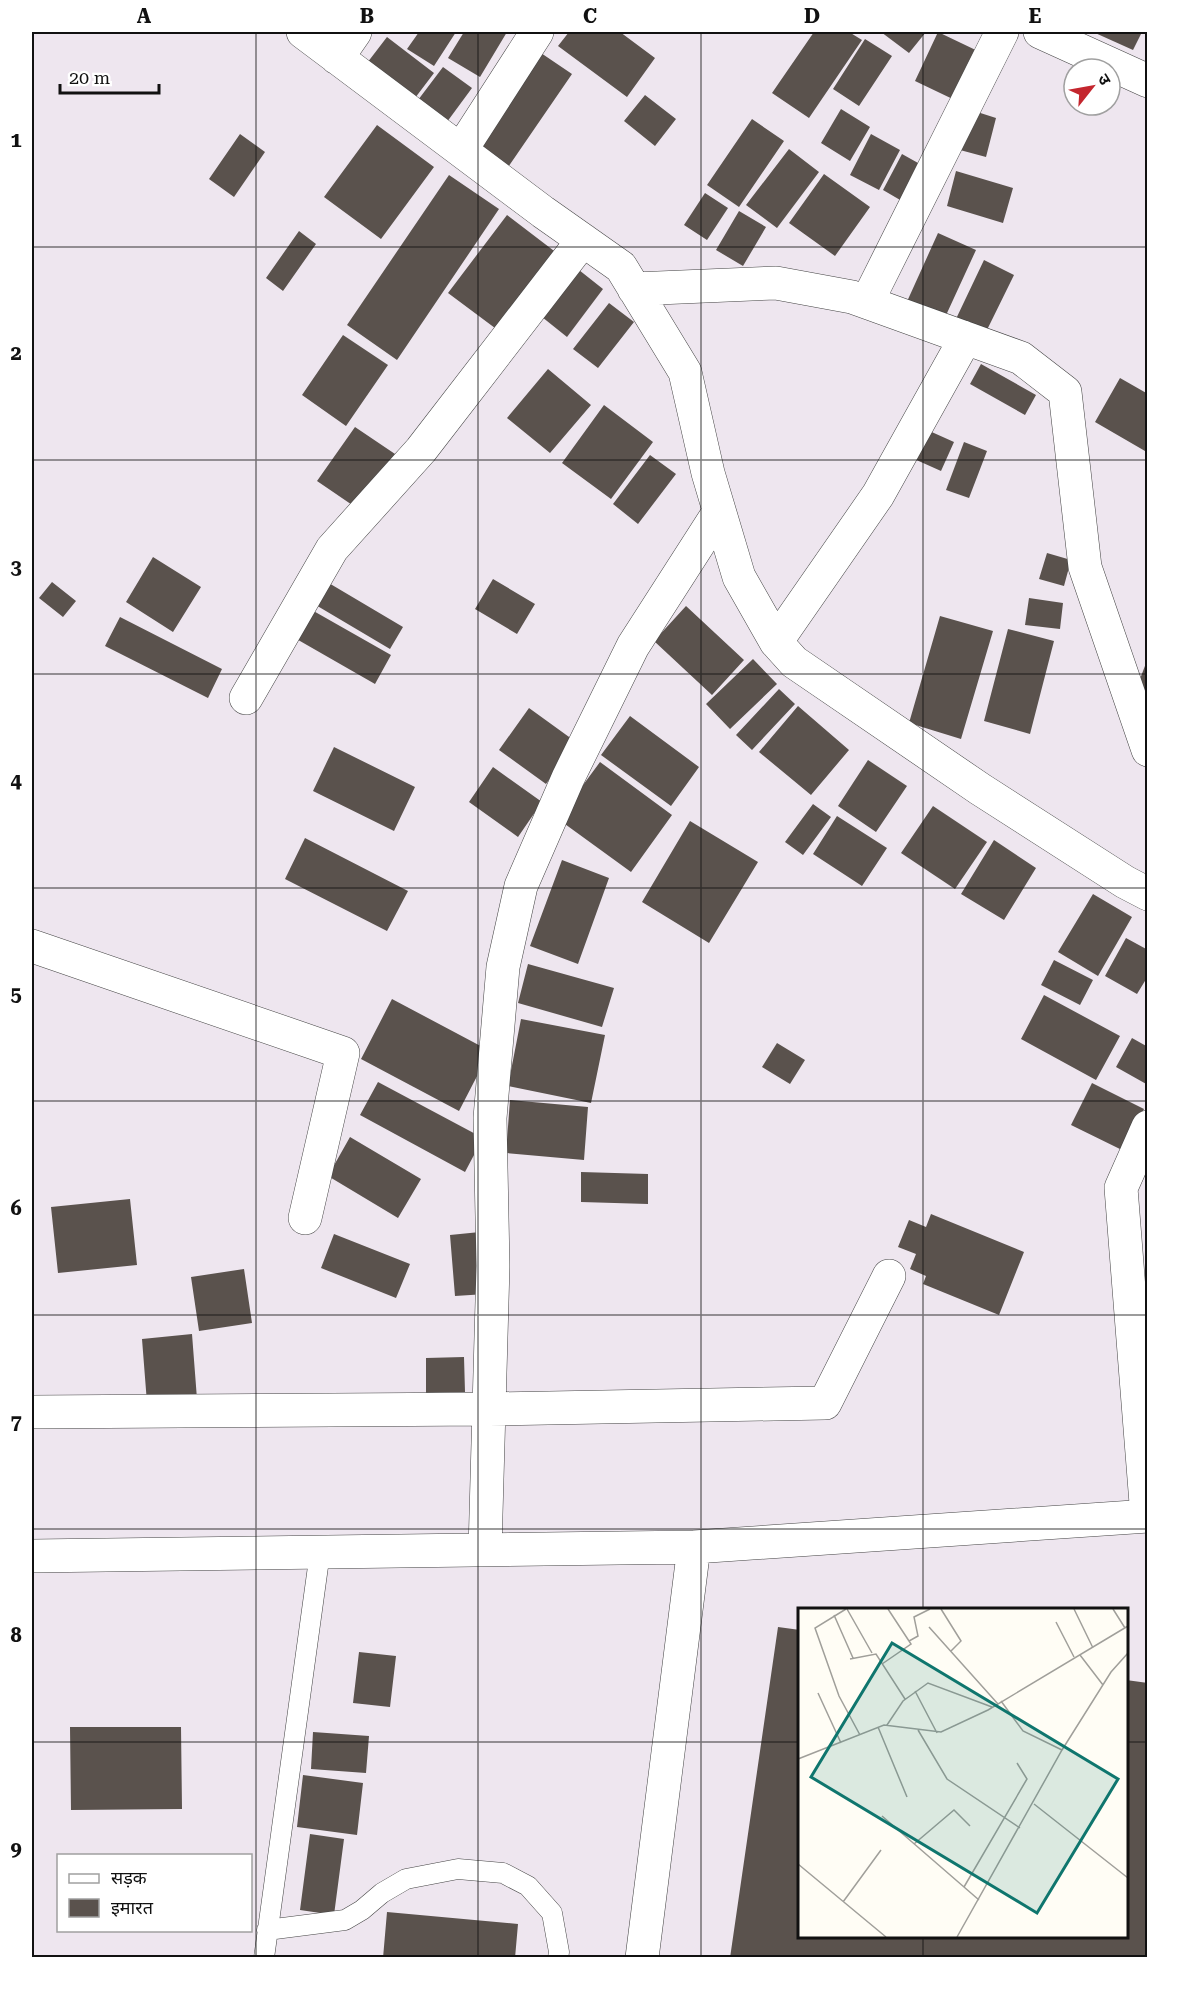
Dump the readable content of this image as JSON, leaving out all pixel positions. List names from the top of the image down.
{
  "legend": ["सड़क", "इमारत"],
  "scale_bar": "20 m",
  "north": "top right",
  "grid": {
    "columns": [
      "A",
      "B",
      "C",
      "D",
      "E"
    ],
    "rows": [
      "1",
      "2",
      "3",
      "4",
      "5",
      "6",
      "7",
      "8",
      "9"
    ]
  }
}
